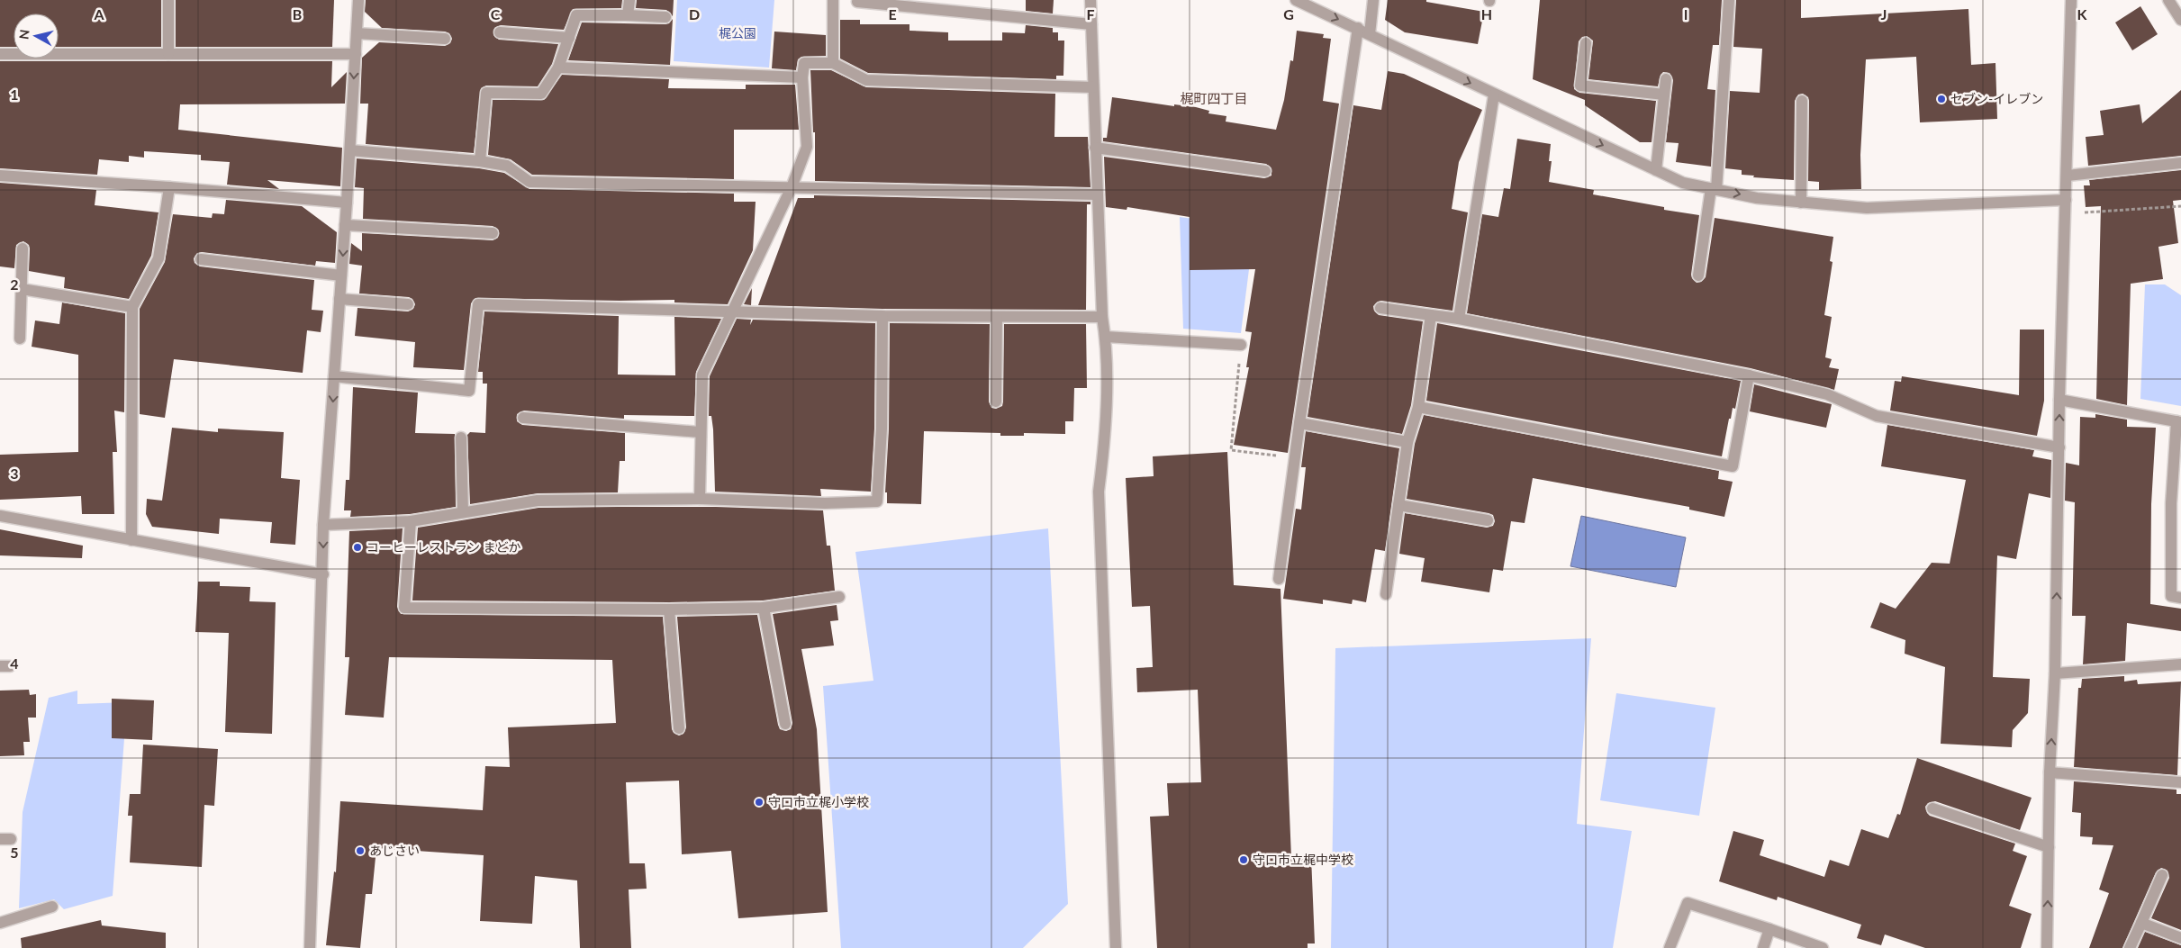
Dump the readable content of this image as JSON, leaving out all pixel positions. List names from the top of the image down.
{
  "districts": ["梶町四丁目"],
  "parks": ["梶公園"],
  "places": [
    "セブン-イレブン",
    "コーヒーレストラン まどか",
    "守口市立梶小学校",
    "あじさい",
    "守口市立梶中学校"
  ],
  "north": "left",
  "grid": {
    "columns": [
      "A",
      "B",
      "C",
      "D",
      "E",
      "F",
      "G",
      "H",
      "I",
      "J",
      "K"
    ],
    "rows": [
      "1",
      "2",
      "3",
      "4",
      "5"
    ]
  }
}
